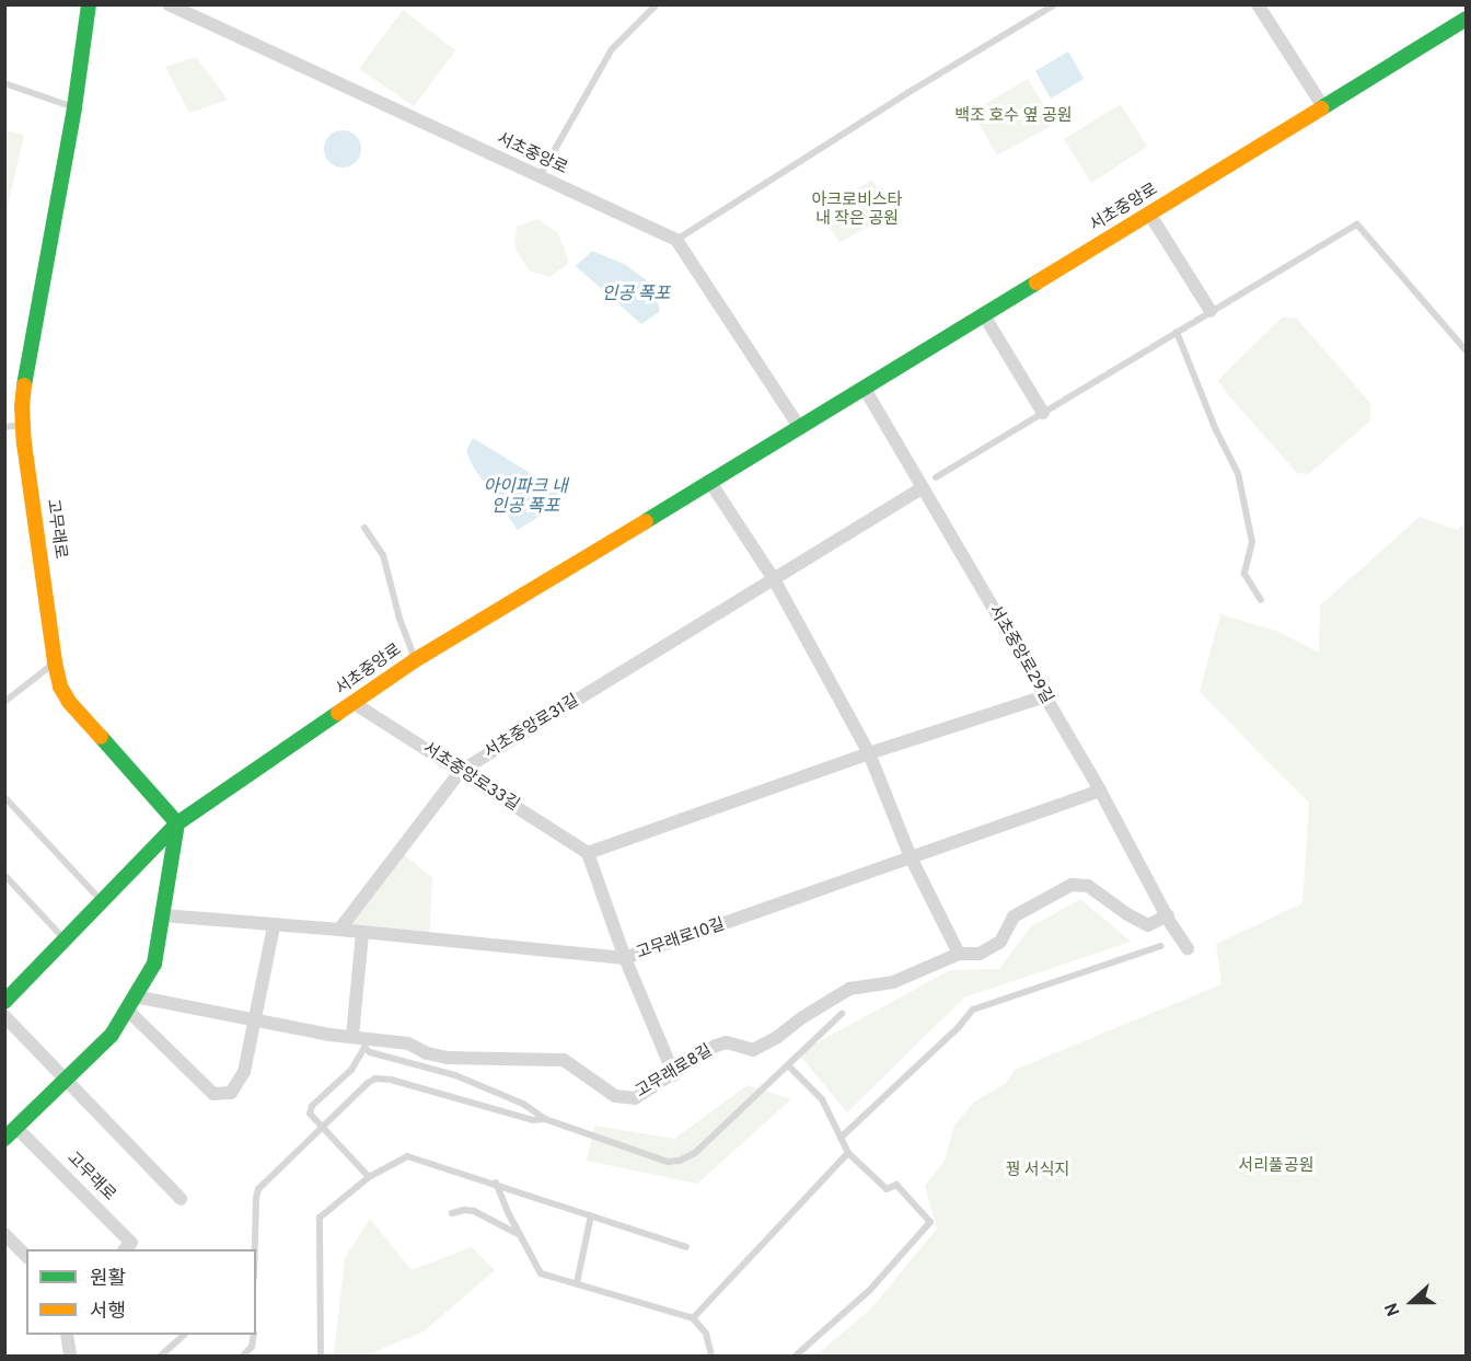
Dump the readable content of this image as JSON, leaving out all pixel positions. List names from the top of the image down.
{
  "streets": {
    "main road": ["서초중앙로", "고무래로"],
    "street": [
      "서초중앙로29길",
      "서초중앙로31길",
      "서초중앙로33길",
      "고무래로10길",
      "고무래로8길"
    ]
  },
  "crossings": [
    ["서초중앙로", "고무래로"],
    ["서초중앙로", "서초중앙로29길"],
    ["서초중앙로", "서초중앙로33길"],
    ["고무래로", "고무래로10길"],
    ["고무래로", "고무래로8길"],
    ["서초중앙로29길", "서초중앙로31길"],
    ["서초중앙로29길", "고무래로10길"],
    ["서초중앙로29길", "고무래로8길"],
    ["서초중앙로31길", "서초중앙로33길"],
    ["서초중앙로31길", "고무래로10길"]
  ],
  "water": ["인공 폭포", "아이파크 내 인공 폭포"],
  "parks": [
    "백조 호수 옆 공원",
    "아크로비스타 내 작은 공원",
    "서리풀공원",
    "꿩 서식지"
  ],
  "legend": ["원활", "서행"],
  "north": "left"
}
